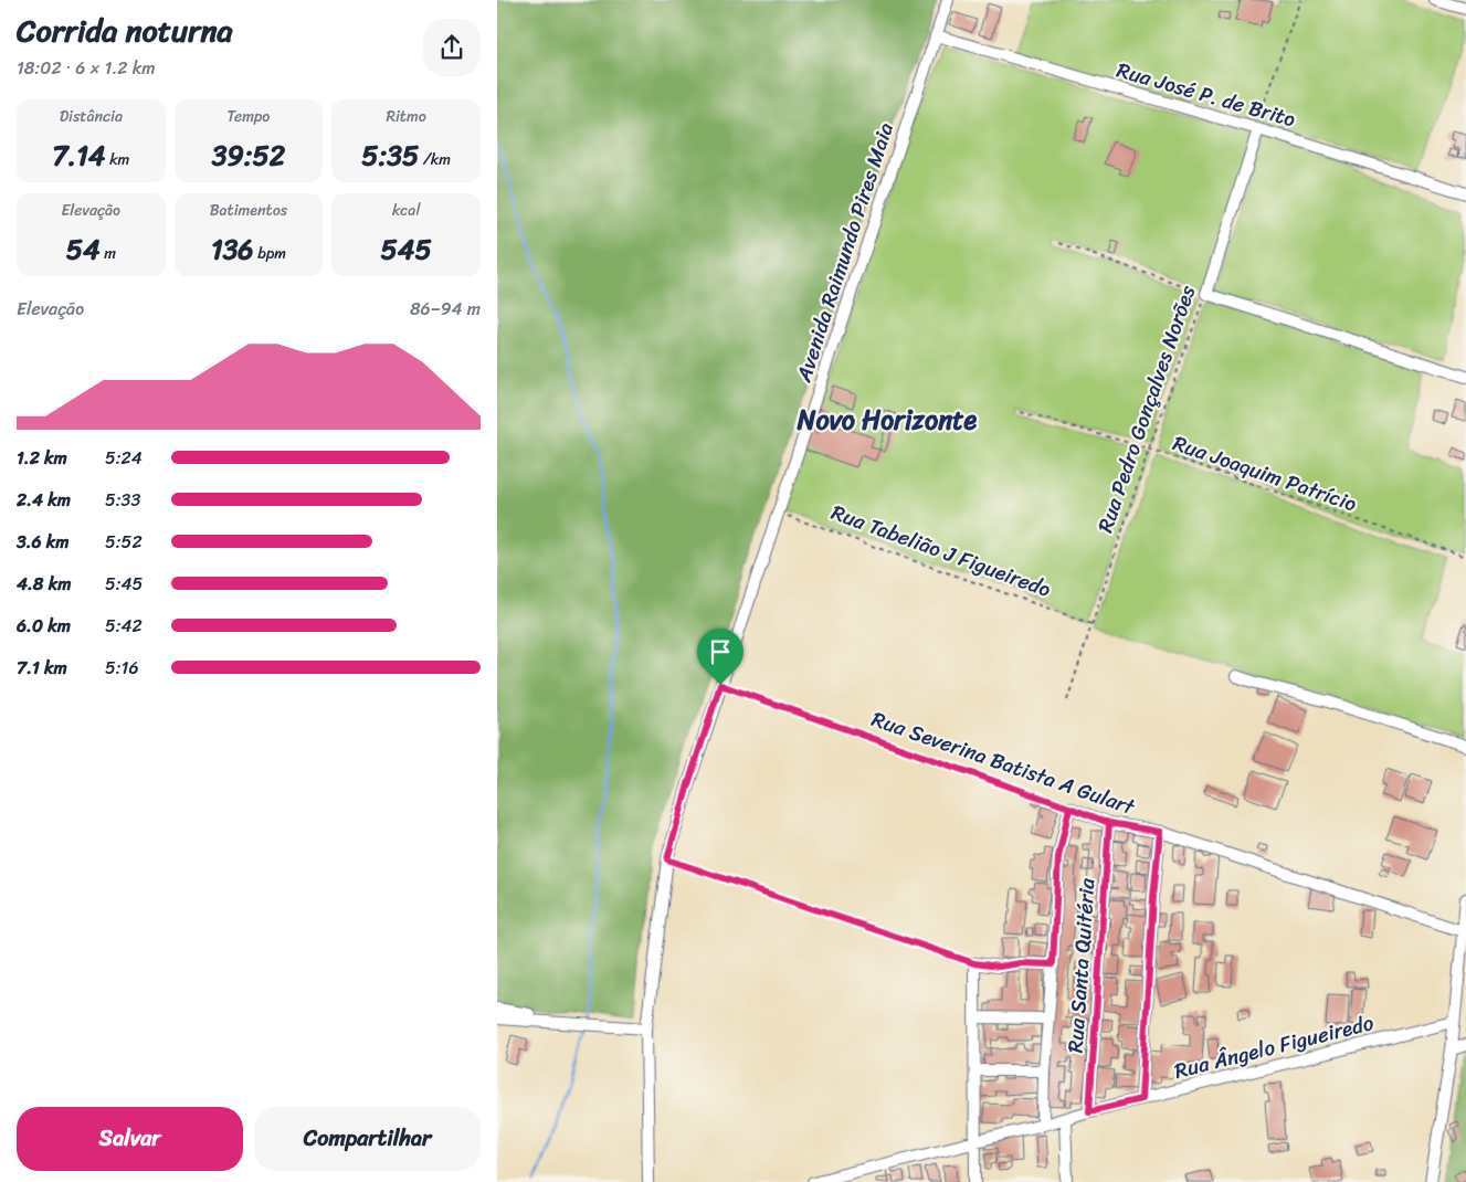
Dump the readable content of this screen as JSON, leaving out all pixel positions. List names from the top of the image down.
{
  "streets": {
    "street": [
      "Rua José P. de Brito",
      "Avenida Raimundo Pires Maia",
      "Rua Pedro Gonçalves Norões",
      "Rua Severina Batista A Gulart",
      "Rua Santa Quitéria",
      "Rua Ângelo Figueiredo"
    ],
    "path": ["Rua Joaquim Patrício", "Rua Tabelião J Figueiredo"]
  },
  "crossings": [
    ["Rua José P. de Brito", "Avenida Raimundo Pires Maia"],
    ["Rua José P. de Brito", "Rua Pedro Gonçalves Norões"],
    ["Avenida Raimundo Pires Maia", "Rua Tabelião J Figueiredo"],
    ["Avenida Raimundo Pires Maia", "Rua Severina Batista A Gulart"],
    ["Rua Pedro Gonçalves Norões", "Rua Joaquim Patrício"],
    ["Rua Pedro Gonçalves Norões", "Rua Tabelião J Figueiredo"],
    ["Rua Severina Batista A Gulart", "Rua Santa Quitéria"],
    ["Rua Santa Quitéria", "Rua Ângelo Figueiredo"]
  ],
  "districts": ["Novo Horizonte"],
  "page": {
    "heading": ["Corrida noturna", "18:02 · 6 × 1.2 km"],
    "stats": [
      ["Distância", "7.14 km"],
      ["Tempo", "39:52"],
      ["Ritmo", "5:35 /km"],
      ["Elevação", "54 m"],
      ["Batimentos", "136 bpm"],
      ["kcal", "545"]
    ],
    "chart": ["Elevação", "86–94 m"],
    "list": [
      {
        "name": "1.2 km",
        "note": "5:24"
      },
      {
        "name": "2.4 km",
        "note": "5:33"
      },
      {
        "name": "3.6 km",
        "note": "5:52"
      },
      {
        "name": "4.8 km",
        "note": "5:45"
      },
      {
        "name": "6.0 km",
        "note": "5:42"
      },
      {
        "name": "7.1 km",
        "note": "5:16"
      }
    ],
    "buttons": ["Salvar", "Compartilhar"]
  }
}
